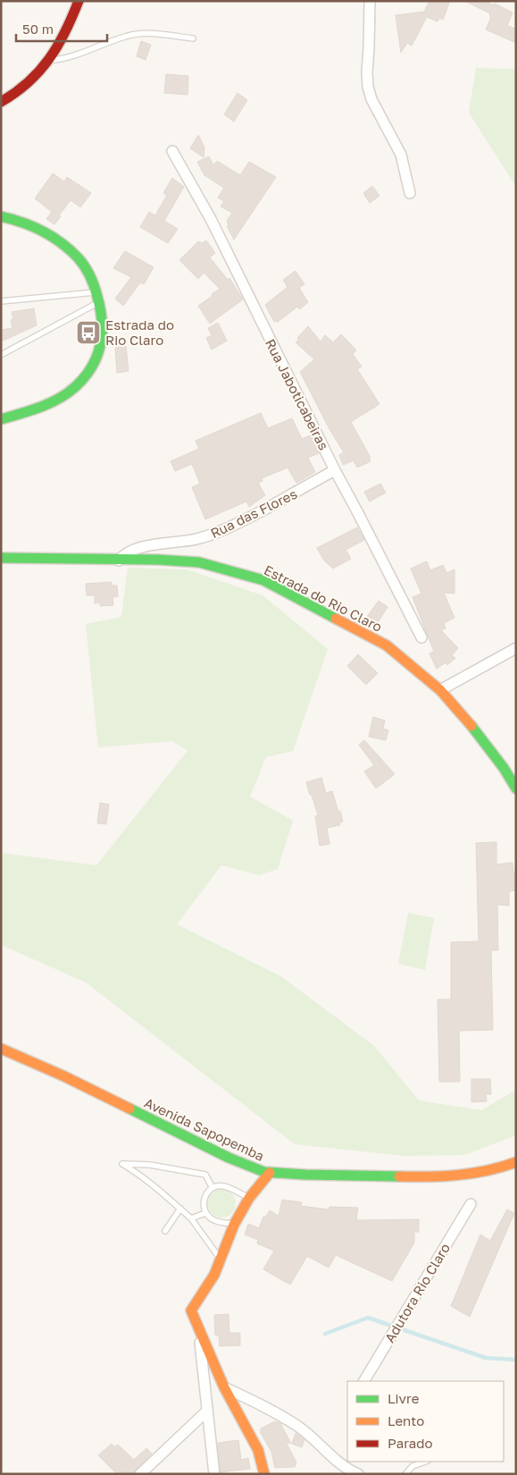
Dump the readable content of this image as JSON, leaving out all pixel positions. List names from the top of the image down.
{
  "streets": {
    "main road": ["Estrada do Rio Claro", "Avenida Sapopemba"],
    "street": ["Rua Jaboticabeiras", "Rua das Flores", "Adutora Rio Claro"]
  },
  "crossings": [
    ["Rua Jaboticabeiras", "Rua das Flores"],
    ["Rua das Flores", "Estrada do Rio Claro"]
  ],
  "places": {
    "bus stop": ["Estrada do Rio Claro"]
  },
  "legend": ["Livre", "Lento", "Parado"],
  "scale_bar": "50 m"
}
